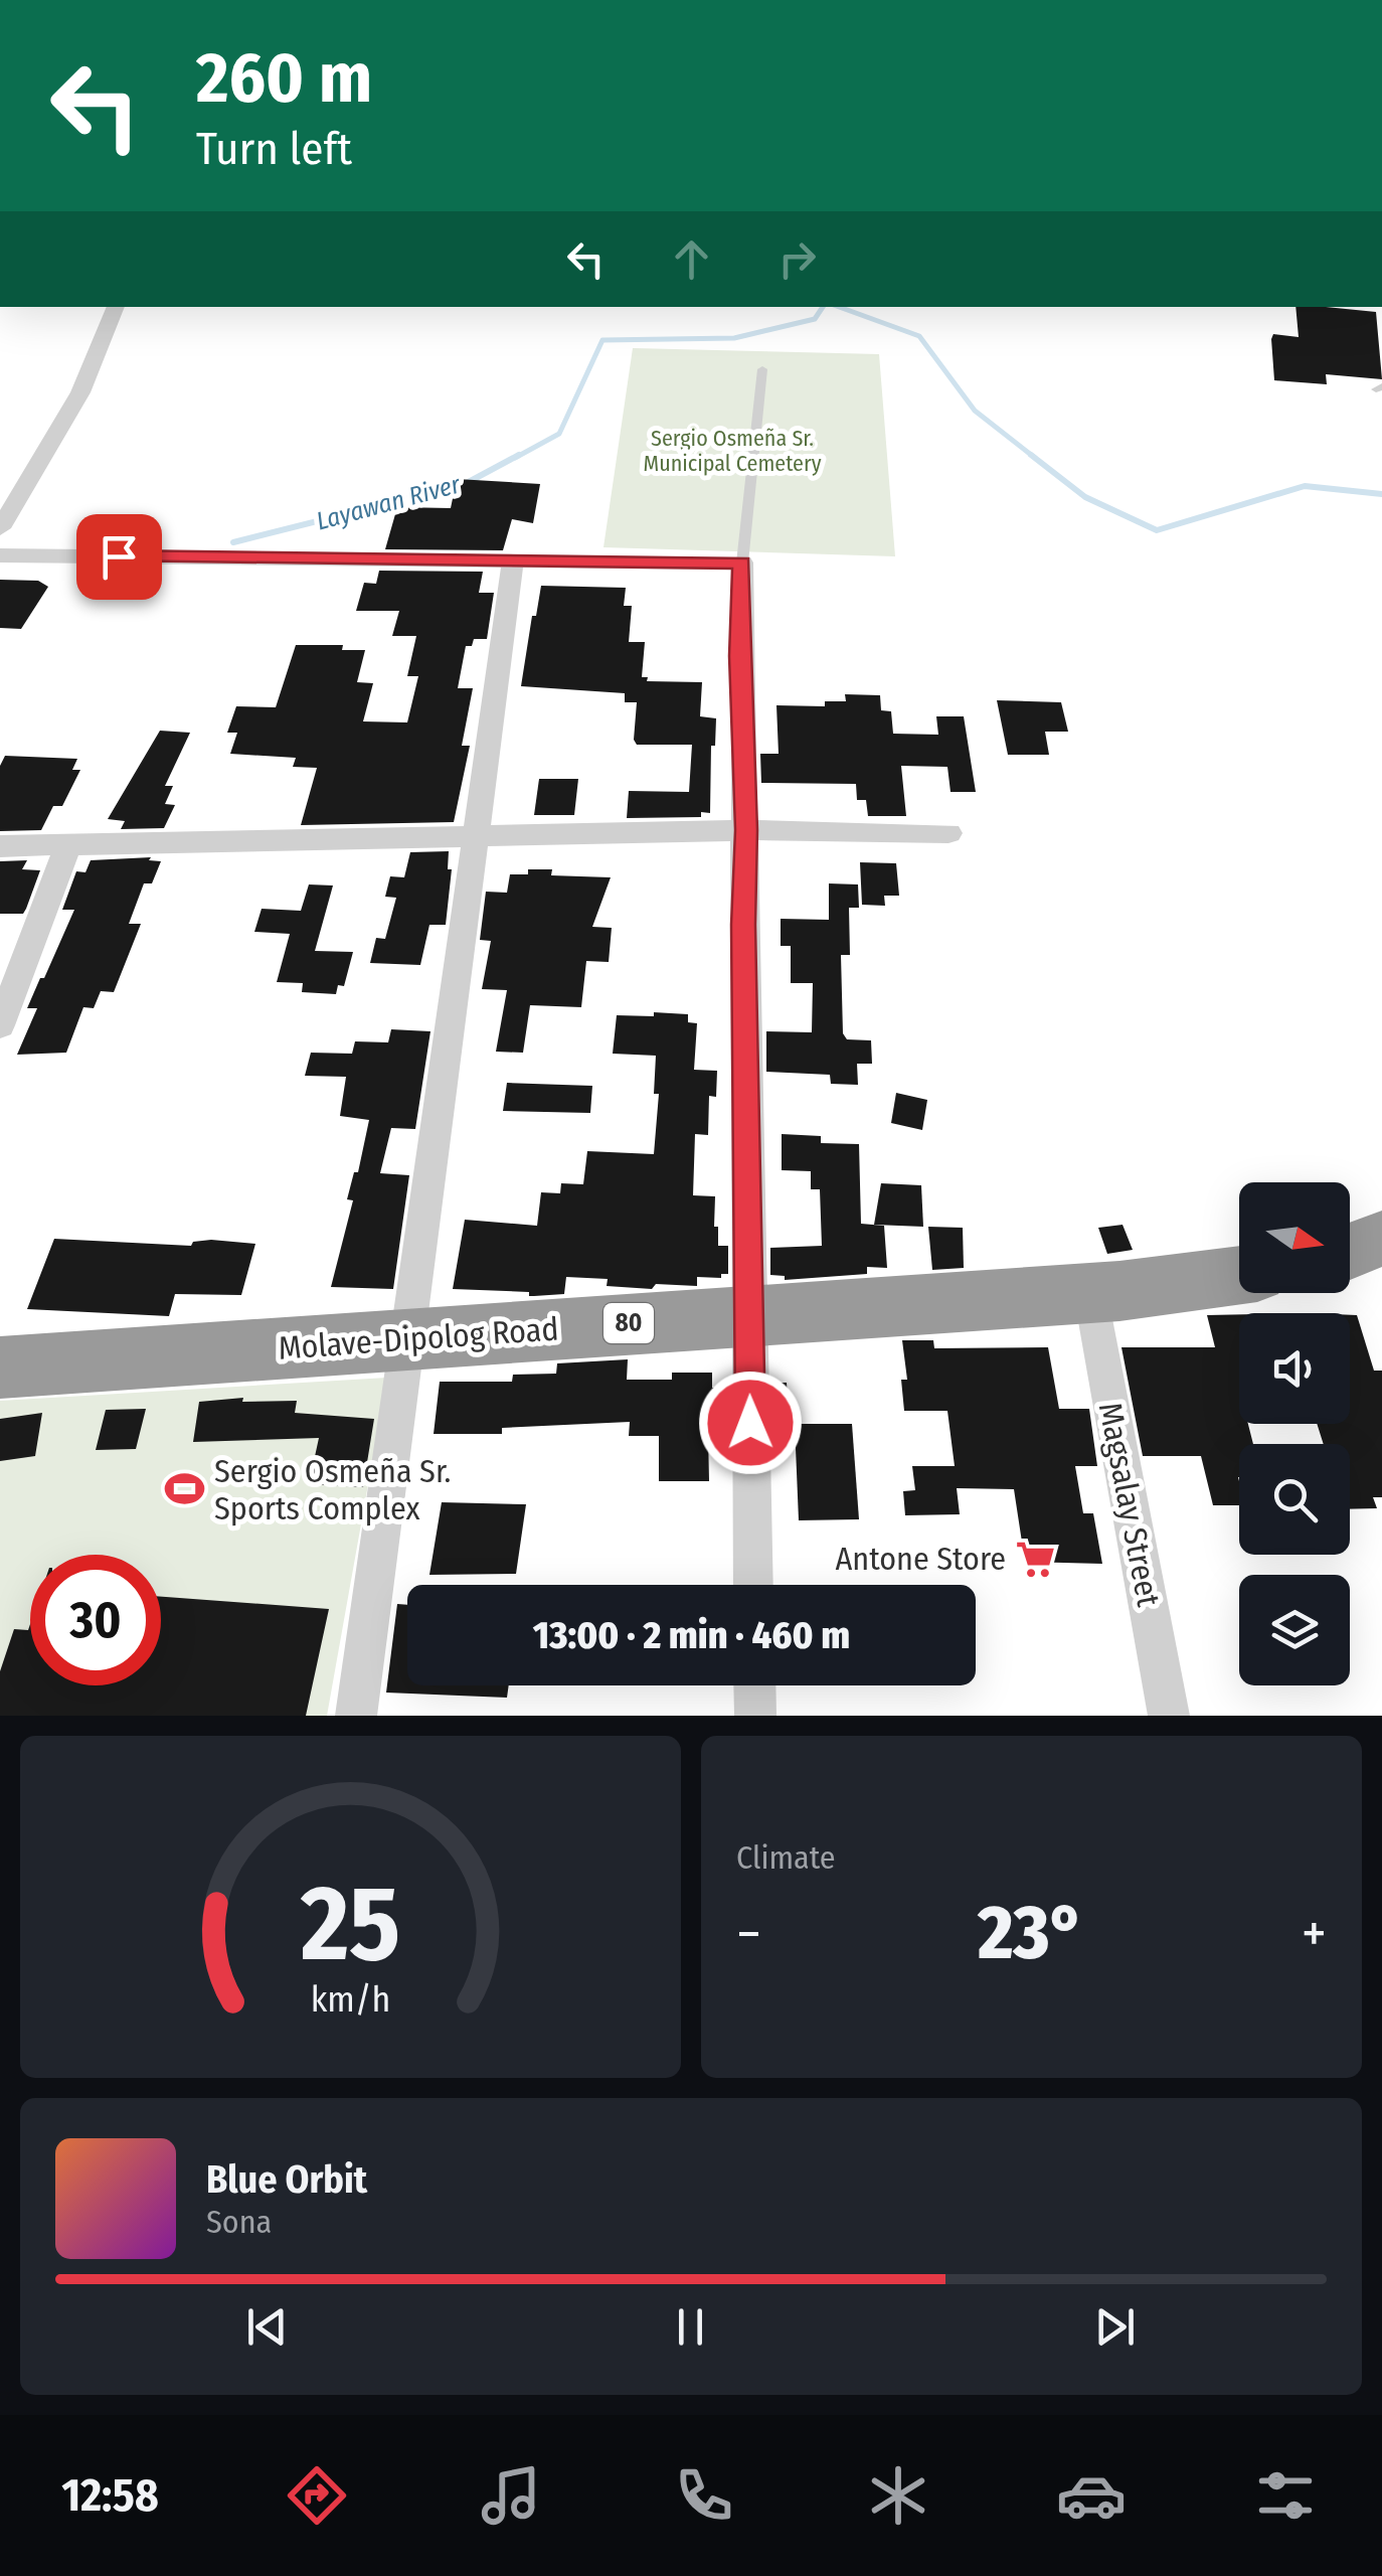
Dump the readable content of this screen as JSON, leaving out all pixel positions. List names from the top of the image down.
{
  "streets": {
    "highway": ["80", "Molave-Dipolog Road"],
    "street": ["Magsalay Street"]
  },
  "crossings": [
    ["Molave-Dipolog Road", "Magsalay Street"]
  ],
  "water": ["Layawan River"],
  "parks": ["Sergio Osmeña Sr. Municipal Cemetery"],
  "places": {
    "sports": ["Sergio Osmeña Sr. Sports Complex"],
    "supermarket": ["Antone Store"]
  },
  "north": "right",
  "page": {
    "turn": ["260 m", "Turn left"],
    "limit": "30",
    "trip": "13:00 · 2 min · 460 m",
    "tile": "Climate",
    "heat": ["−", "23°", "+"],
    "song": ["Blue Orbit", "Sona"],
    "tabs": "12:58",
    "gauge": ["25", "km/h"]
  }
}
